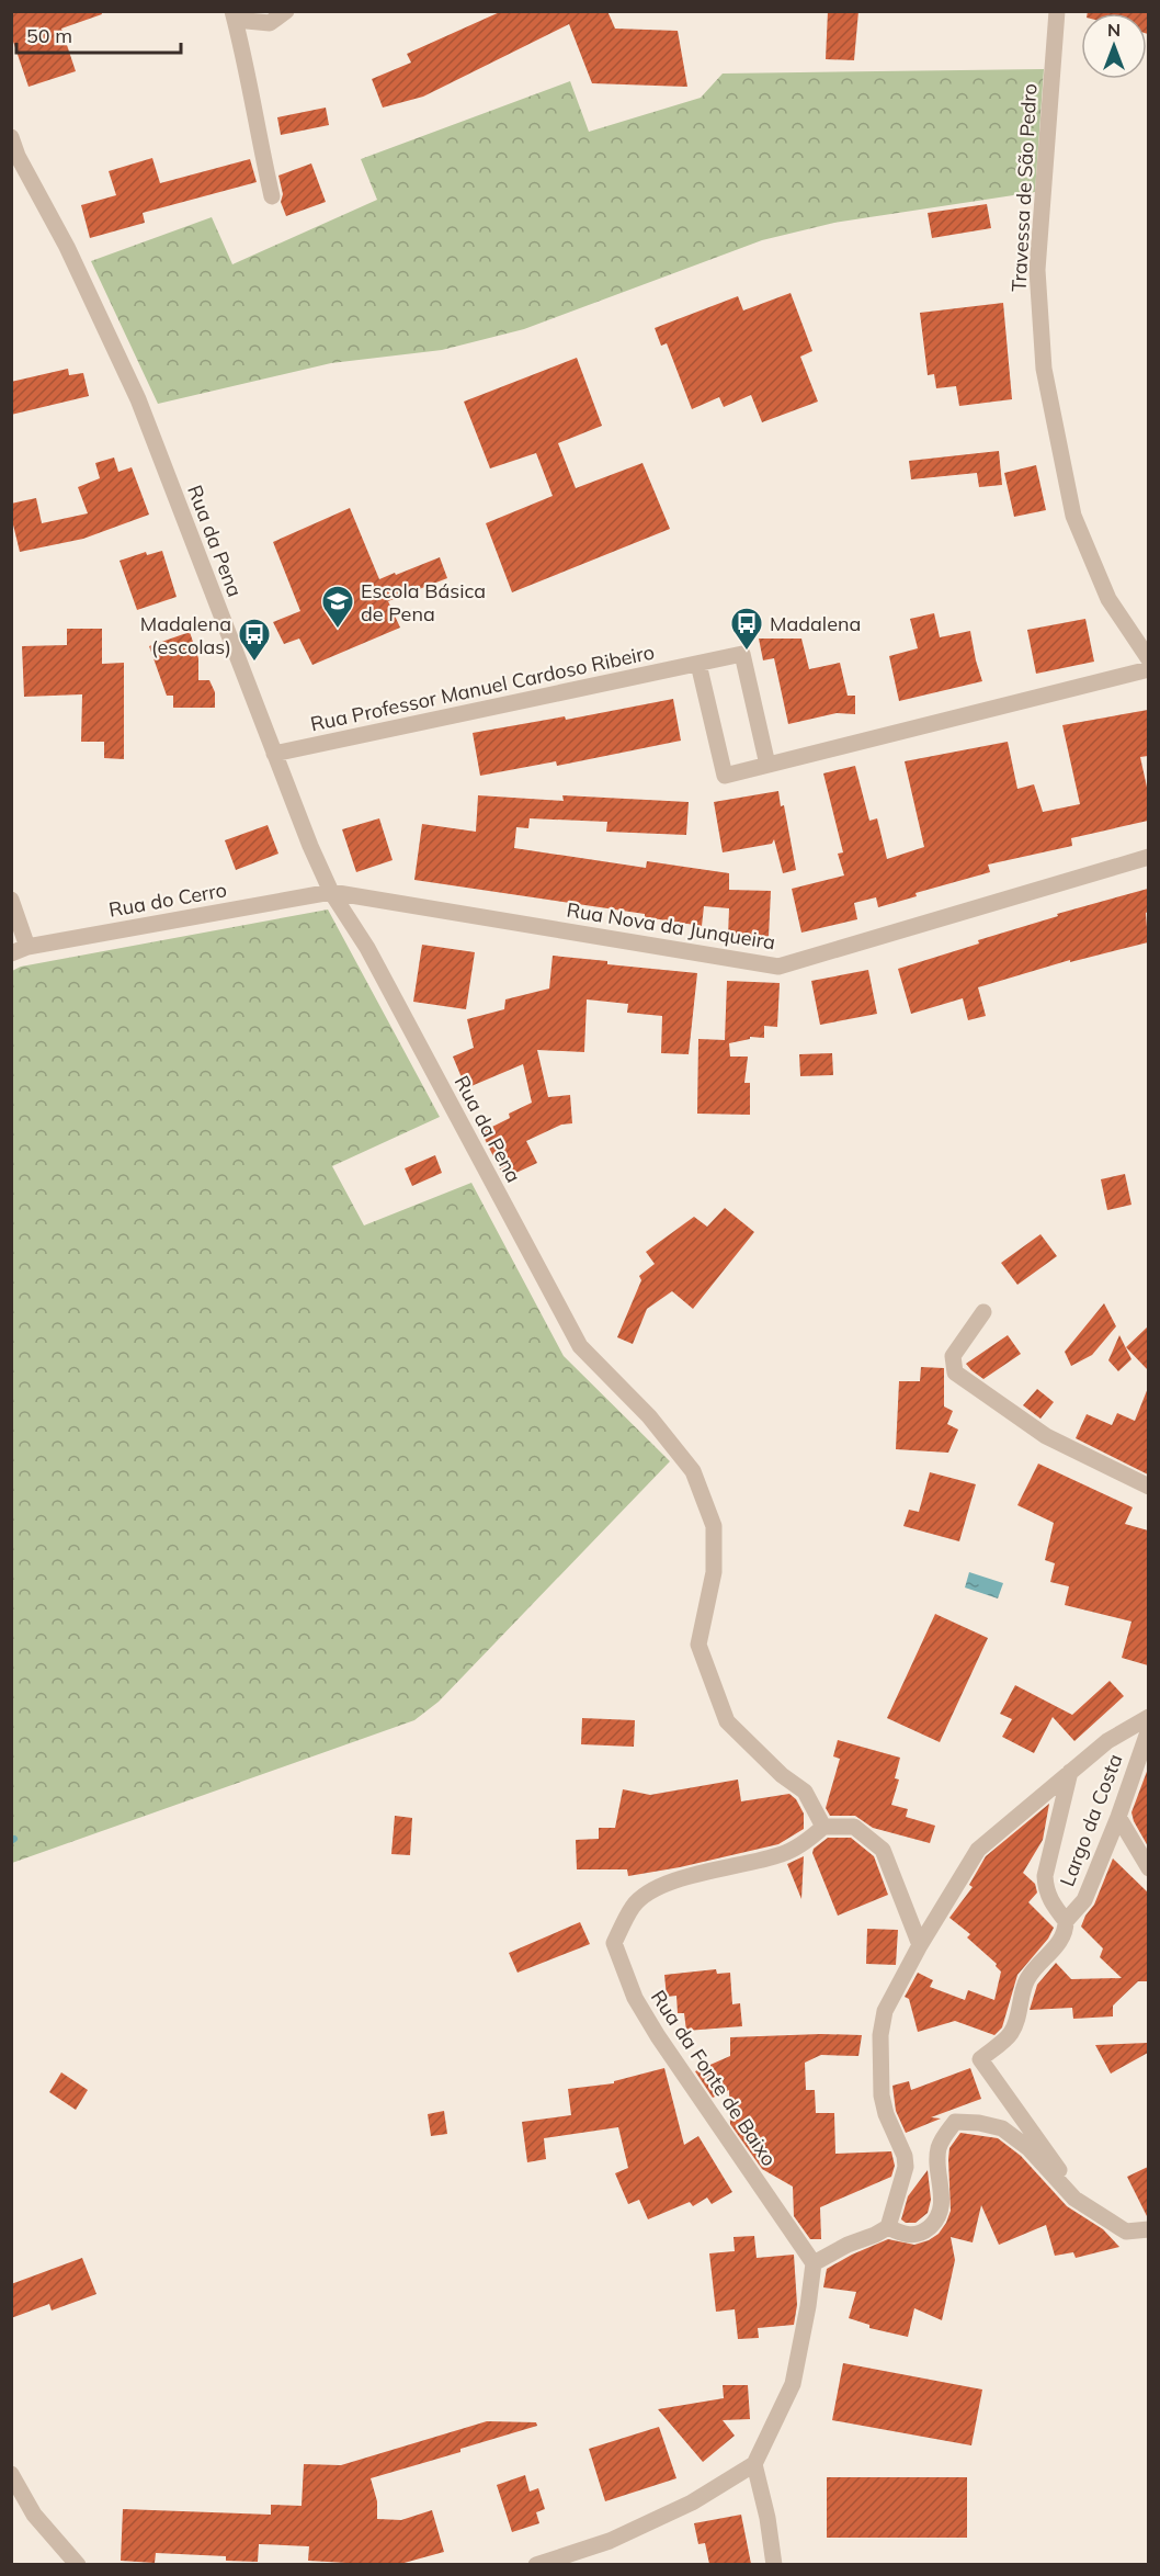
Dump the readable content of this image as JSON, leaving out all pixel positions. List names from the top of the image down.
{
  "streets": {
    "street": [
      "Travessa de São Pedro",
      "Rua da Pena",
      "Rua Professor Manuel Cardoso Ribeiro",
      "Rua do Cerro",
      "Rua Nova da Junqueira",
      "Largo da Costa",
      "Rua da Fonte de Baixo"
    ]
  },
  "crossings": [
    ["Rua da Pena", "Rua Professor Manuel Cardoso Ribeiro"],
    ["Rua da Pena", "Rua do Cerro"],
    ["Rua da Pena", "Rua Nova da Junqueira"],
    ["Rua da Pena", "Rua da Fonte de Baixo"],
    ["Rua do Cerro", "Rua Nova da Junqueira"]
  ],
  "places": {
    "school or university": ["Escola Básica de Pena"],
    "bus stop": ["Madalena", "Madalena (escolas)"]
  },
  "scale_bar": "50 m",
  "north": "top"
}
